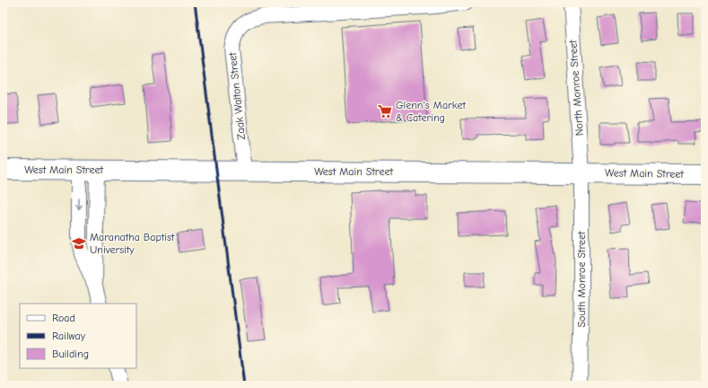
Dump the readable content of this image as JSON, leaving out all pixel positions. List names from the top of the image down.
{
  "streets": {
    "main road": ["West Main Street"],
    "street": ["North Monroe Street", "Zaak Walton Street", "South Monroe Street"]
  },
  "crossings": [
    ["North Monroe Street", "West Main Street"],
    ["North Monroe Street", "South Monroe Street"],
    ["Zaak Walton Street", "West Main Street"],
    ["West Main Street", "South Monroe Street"]
  ],
  "places": {
    "supermarket": ["Glenn's Market & Catering"],
    "school or university": ["Maranatha Baptist University"]
  },
  "legend": ["Road", "Railway", "Building"]
}
